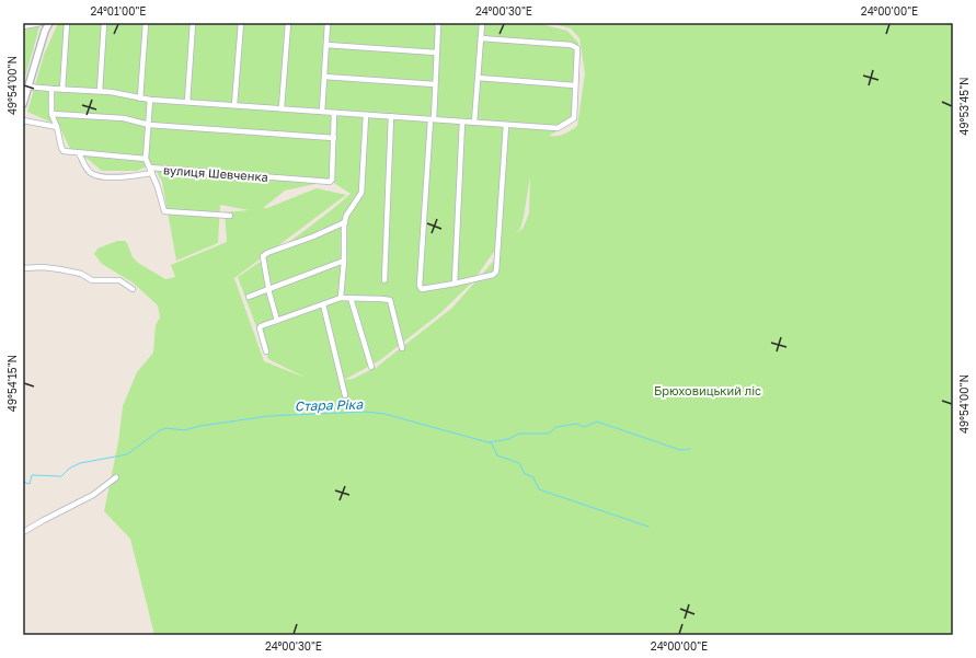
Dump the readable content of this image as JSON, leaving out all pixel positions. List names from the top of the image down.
{
  "streets": {
    "street": ["вулиця Шевченка"]
  },
  "water": ["Стара Ріка"],
  "parks": ["Брюховицький ліс"],
  "coordinates": [
    "24°01'00\"E",
    "24°00'30\"E",
    "24°00'00\"E",
    "49°54'00\"N",
    "49°53'45\"N",
    "49°54'15\"N"
  ]
}
